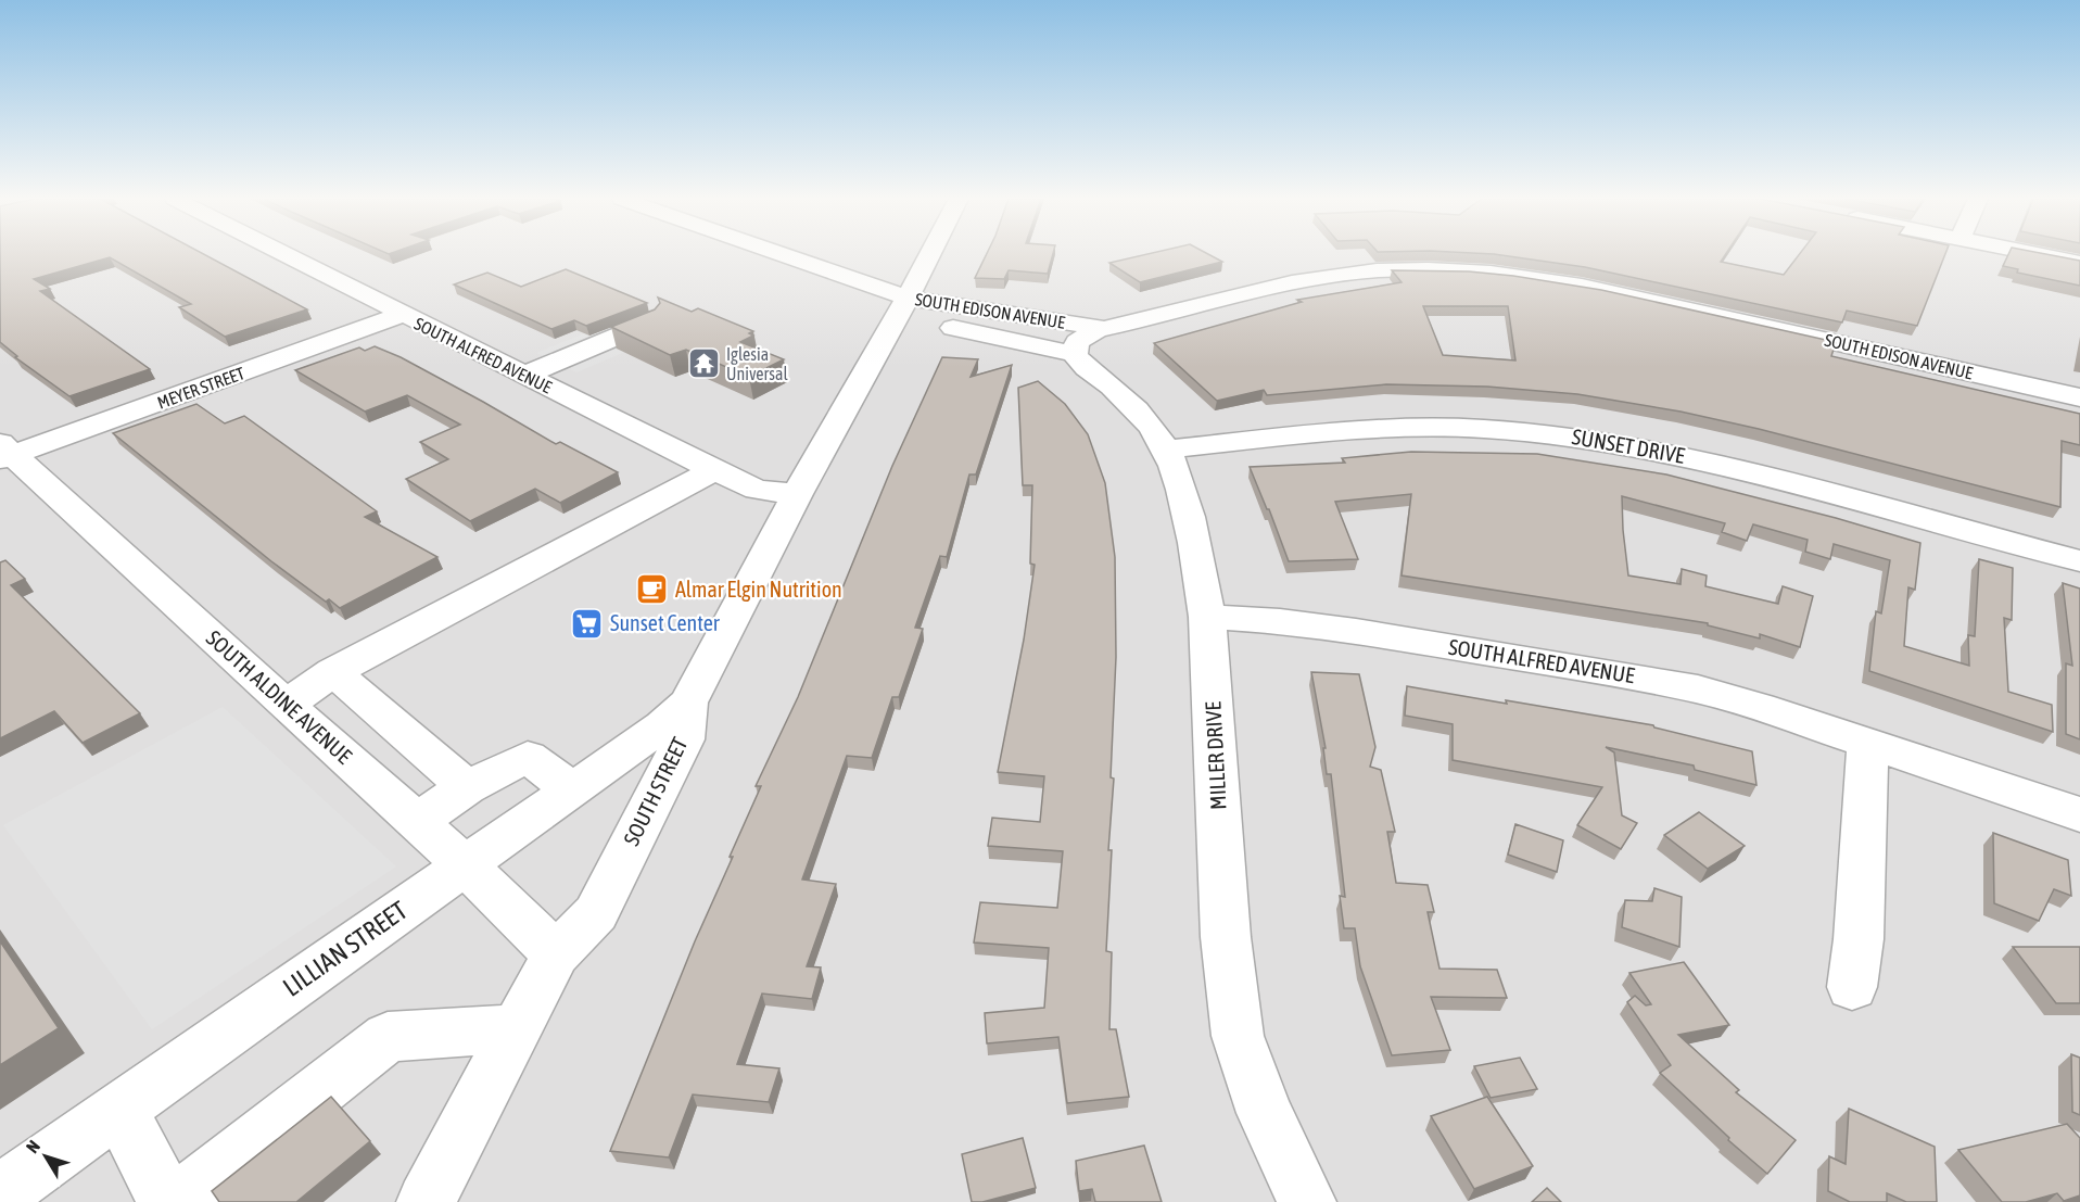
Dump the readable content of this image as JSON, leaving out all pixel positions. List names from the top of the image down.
{
  "streets": {
    "street": [
      "SOUTH EDISON AVENUE",
      "SOUTH ALFRED AVENUE",
      "MEYER STREET",
      "SUNSET DRIVE",
      "SOUTH ALDINE AVENUE",
      "MILLER DRIVE",
      "SOUTH STREET",
      "LILLIAN STREET"
    ]
  },
  "crossings": [
    ["SOUTH EDISON AVENUE", "MILLER DRIVE"],
    ["SOUTH EDISON AVENUE", "SOUTH STREET"],
    ["SOUTH ALFRED AVENUE", "MEYER STREET"],
    ["SOUTH ALFRED AVENUE", "MILLER DRIVE"],
    ["SOUTH ALFRED AVENUE", "SOUTH STREET"],
    ["MEYER STREET", "SOUTH ALDINE AVENUE"],
    ["SUNSET DRIVE", "MILLER DRIVE"],
    ["SOUTH ALDINE AVENUE", "SOUTH STREET"],
    ["SOUTH ALDINE AVENUE", "LILLIAN STREET"],
    ["SOUTH STREET", "LILLIAN STREET"]
  ],
  "places": {
    "temple": ["Iglesia Universal"],
    "cafe": ["Almar Elgin Nutrition"],
    "supermarket": ["Sunset Center"]
  },
  "north": "top left"
}
